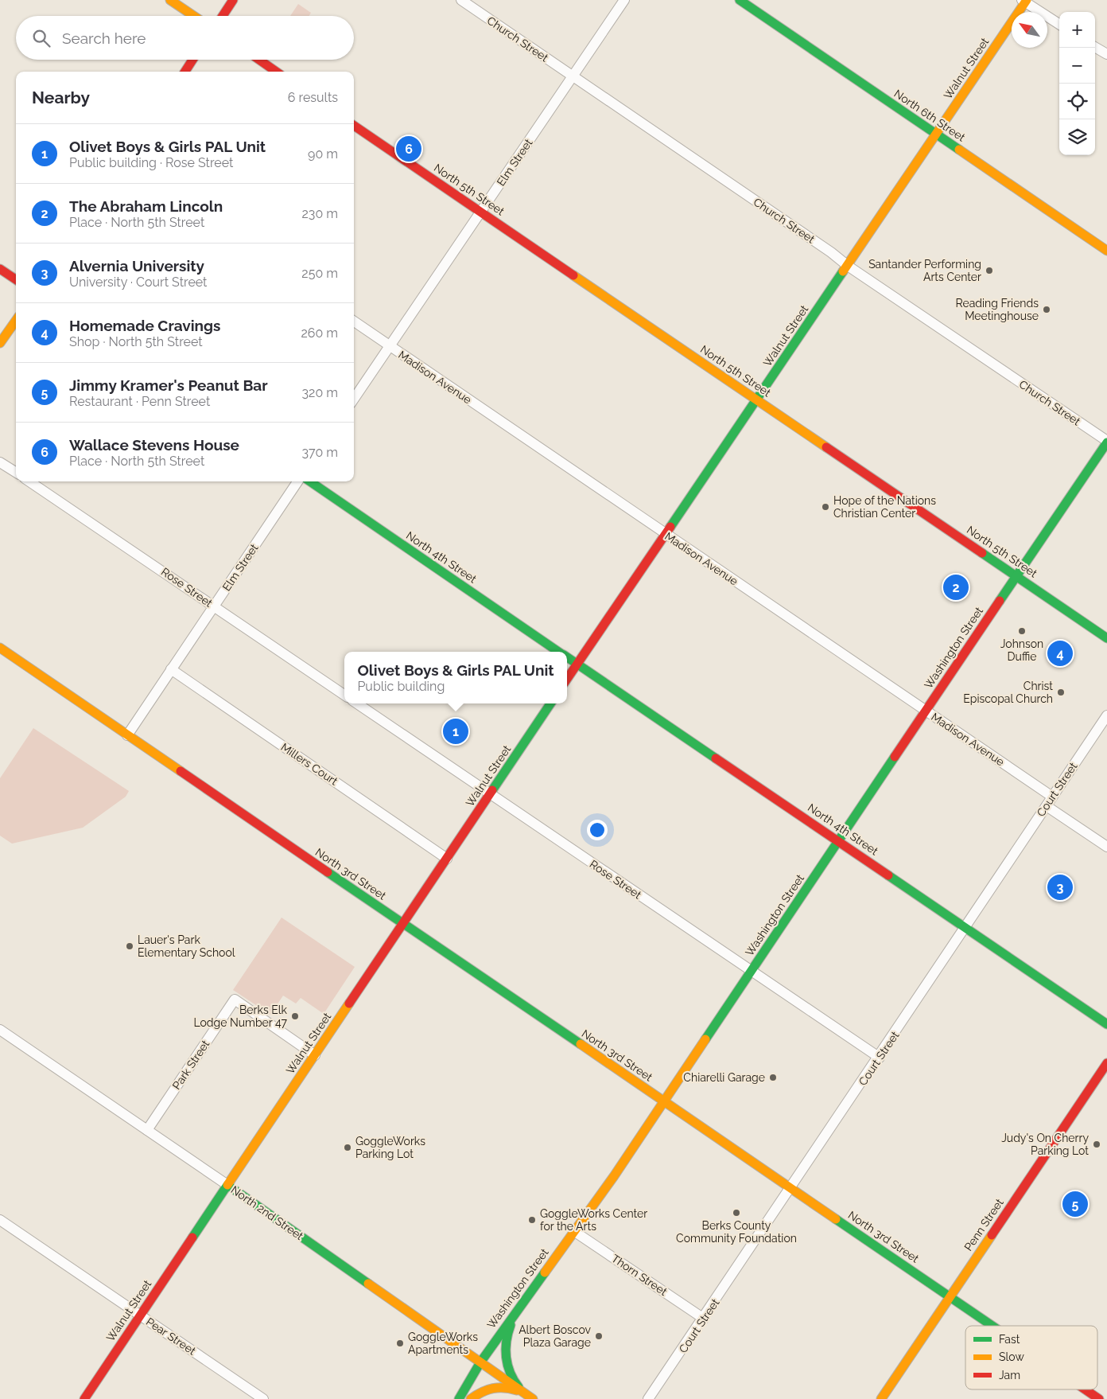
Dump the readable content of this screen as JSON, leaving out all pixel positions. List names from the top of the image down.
{
  "streets": {
    "main road": [
      "Walnut Street",
      "North 6th Street",
      "North 5th Street",
      "North 4th Street",
      "Washington Street",
      "North 3rd Street",
      "North 2nd Street",
      "Penn Street"
    ],
    "street": [
      "Church Street",
      "Elm Street",
      "Madison Avenue",
      "Rose Street",
      "Millers Court",
      "Court Street",
      "Park Street",
      "Thorn Street",
      "Pear Street"
    ]
  },
  "crossings": [
    ["Church Street", "Walnut Street"],
    ["Church Street", "Elm Street"],
    ["Church Street", "Washington Street"],
    ["Walnut Street", "North 6th Street"],
    ["Walnut Street", "North 5th Street"],
    ["Walnut Street", "Madison Avenue"],
    ["Walnut Street", "North 4th Street"],
    ["Walnut Street", "Rose Street"],
    ["Walnut Street", "Millers Court"],
    ["Walnut Street", "North 3rd Street"],
    ["Walnut Street", "Park Street"],
    ["Walnut Street", "North 2nd Street"],
    ["Walnut Street", "Pear Street"],
    ["Elm Street", "North 5th Street"],
    ["Elm Street", "Madison Avenue"],
    ["Elm Street", "Rose Street"],
    ["Elm Street", "Millers Court"],
    ["Elm Street", "North 3rd Street"],
    ["North 5th Street", "Washington Street"],
    ["Madison Avenue", "Washington Street"],
    ["Madison Avenue", "Court Street"],
    ["North 4th Street", "Washington Street"],
    ["North 4th Street", "Court Street"],
    ["Rose Street", "Washington Street"],
    ["Rose Street", "Court Street"],
    ["Washington Street", "North 3rd Street"],
    ["Washington Street", "North 2nd Street"],
    ["Washington Street", "Thorn Street"],
    ["Court Street", "North 3rd Street"],
    ["Court Street", "Thorn Street"],
    ["North 3rd Street", "Penn Street"],
    ["Park Street", "North 2nd Street"]
  ],
  "places": [
    "Santander Performing Arts Center",
    "Reading Friends Meetinghouse",
    "Hope of the Nations Christian Center",
    "Johnson Duffie",
    "Christ Episcopal Church",
    "Lauer's Park Elementary School",
    "Berks Elk Lodge Number 47",
    "Chiarelli Garage",
    "Judy's On Cherry Parking Lot",
    "GoggleWorks Parking Lot",
    "Berks County Community Foundation",
    "GoggleWorks Center for the Arts",
    "Albert Boscov Plaza Garage",
    "GoggleWorks Apartments"
  ],
  "legend": ["Fast", "Slow", "Jam"],
  "north": "top left",
  "page": {
    "map_buttons": ["+", "−"],
    "search": "Search here",
    "heading": ["Nearby", "6 results"],
    "list": [
      {
        "mark": "1",
        "name": "Olivet Boys & Girls PAL Unit",
        "note": "Public building · Rose Street",
        "value": "90 m"
      },
      {
        "mark": "2",
        "name": "The Abraham Lincoln",
        "note": "Place · North 5th Street",
        "value": "230 m"
      },
      {
        "mark": "3",
        "name": "Alvernia University",
        "note": "University · Court Street",
        "value": "250 m"
      },
      {
        "mark": "4",
        "name": "Homemade Cravings",
        "note": "Shop · North 5th Street",
        "value": "260 m"
      },
      {
        "mark": "5",
        "name": "Jimmy Kramer's Peanut Bar",
        "note": "Restaurant · Penn Street",
        "value": "320 m"
      },
      {
        "mark": "6",
        "name": "Wallace Stevens House",
        "note": "Place · North 5th Street",
        "value": "370 m"
      }
    ],
    "pins": [
      "6",
      "2",
      "4",
      "1",
      "3",
      "5"
    ],
    "popup": ["Olivet Boys & Girls PAL Unit", "Public building"]
  }
}
